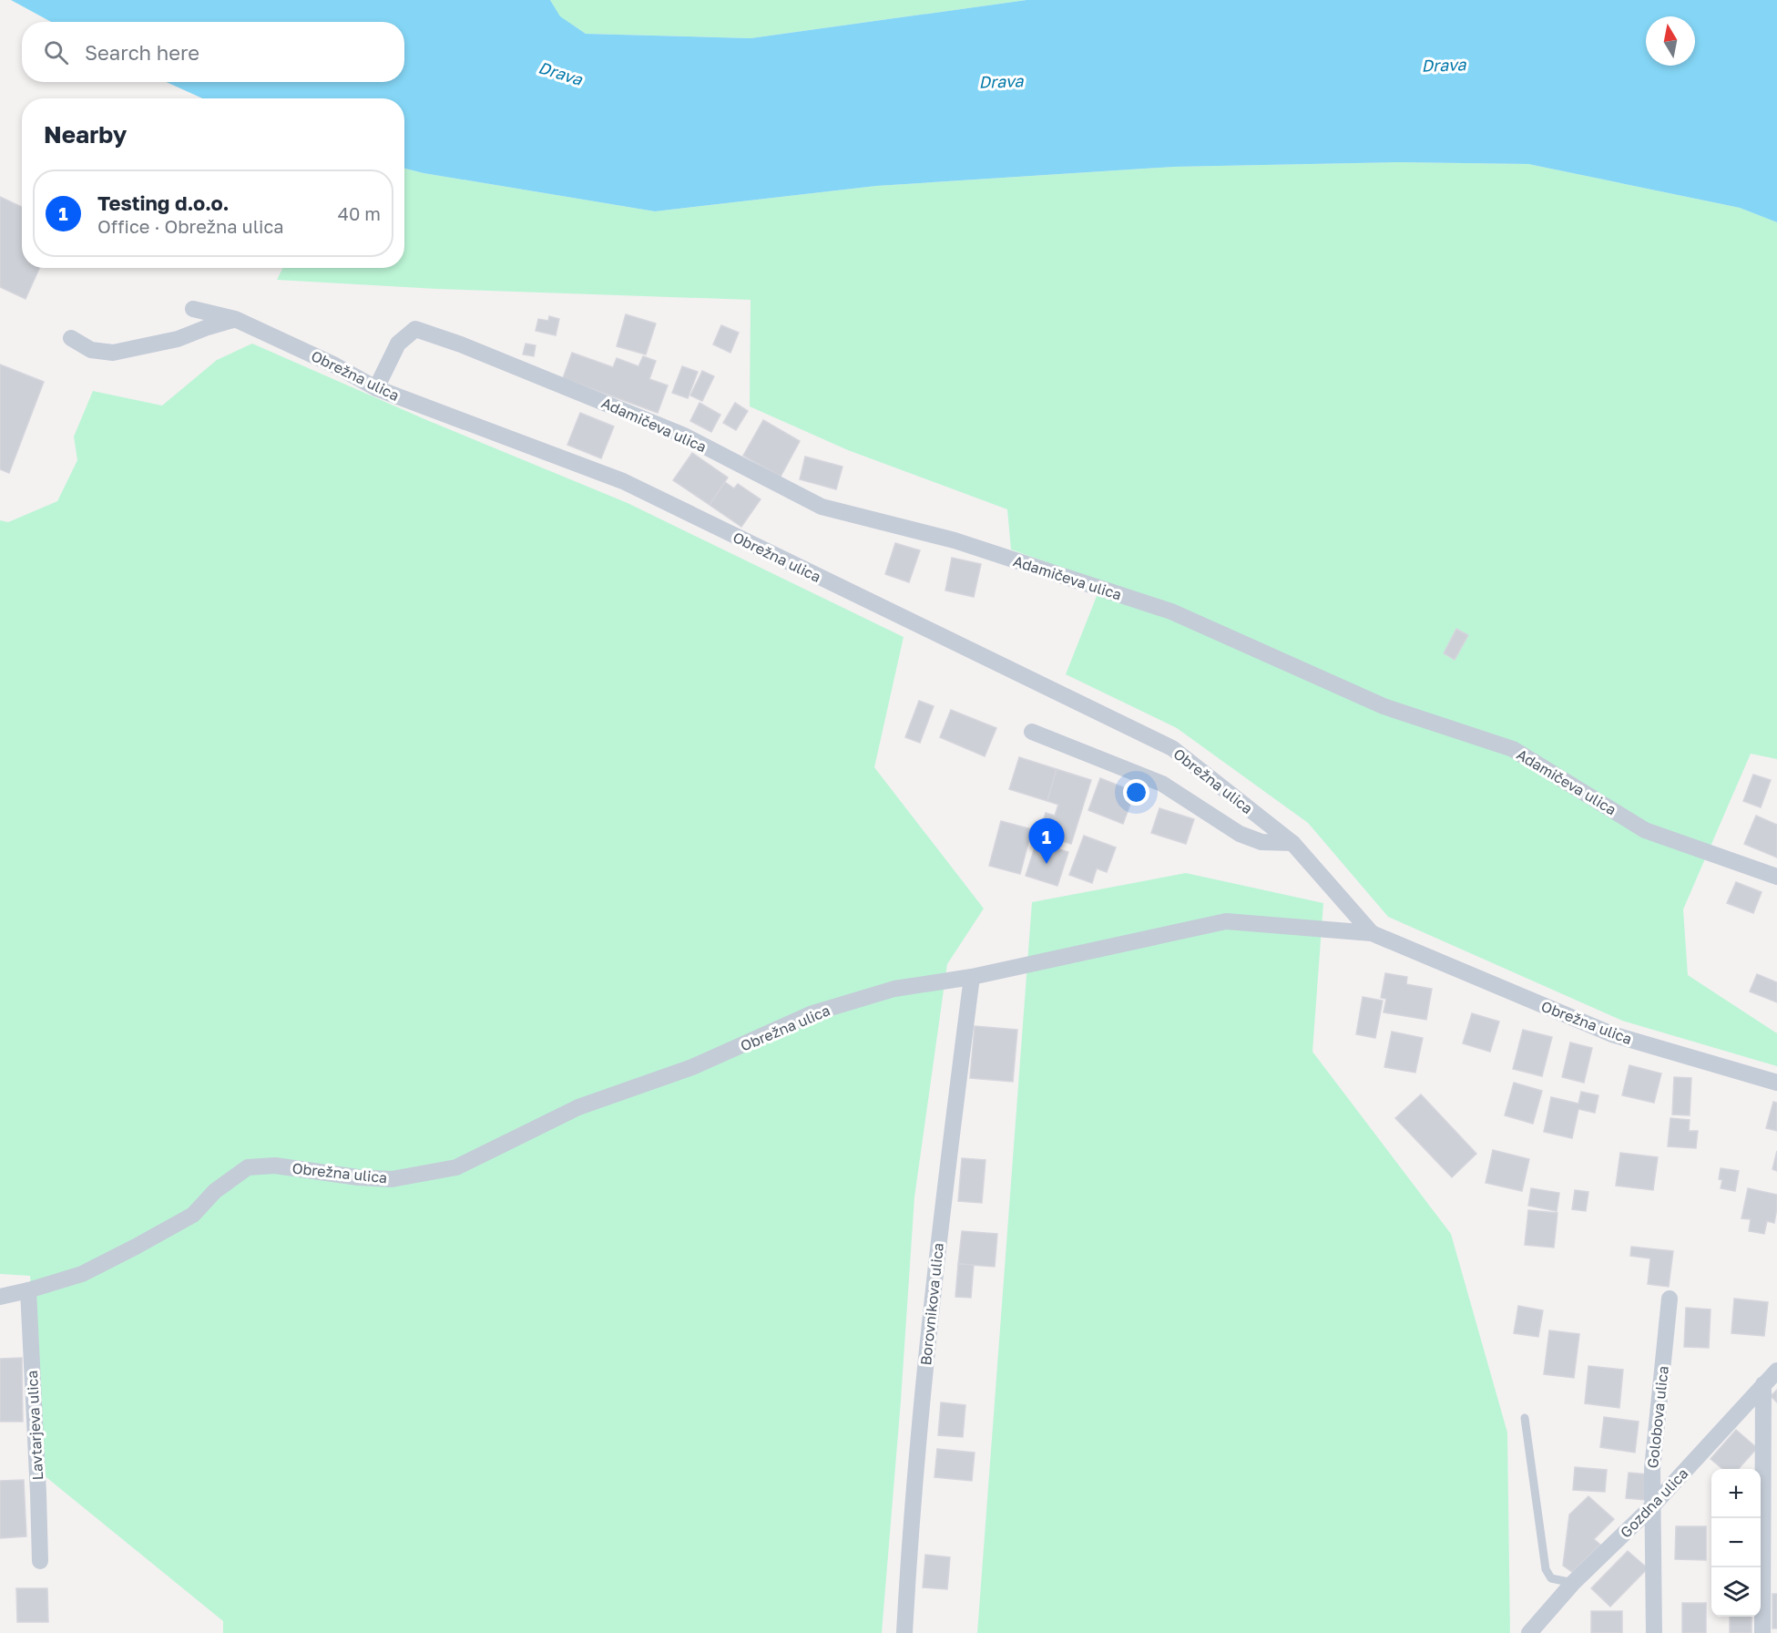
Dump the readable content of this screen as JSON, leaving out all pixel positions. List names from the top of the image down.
{
  "streets": {
    "street": [
      "Obrežna ulica",
      "Adamičeva ulica",
      "Borovnikova ulica",
      "Golobova ulica",
      "Lavtarjeva ulica",
      "Gozdna ulica"
    ]
  },
  "crossings": [
    ["Obrežna ulica", "Adamičeva ulica"],
    ["Obrežna ulica", "Borovnikova ulica"],
    ["Obrežna ulica", "Lavtarjeva ulica"],
    ["Golobova ulica", "Gozdna ulica"]
  ],
  "water": ["Drava"],
  "north": "top",
  "page": {
    "search": "Search here",
    "heading": "Nearby",
    "list": [
      {
        "mark": "1",
        "name": "Testing d.o.o.",
        "note": "Office · Obrežna ulica",
        "value": "40 m"
      }
    ],
    "pins": "1",
    "map_buttons": ["+", "−"]
  }
}
